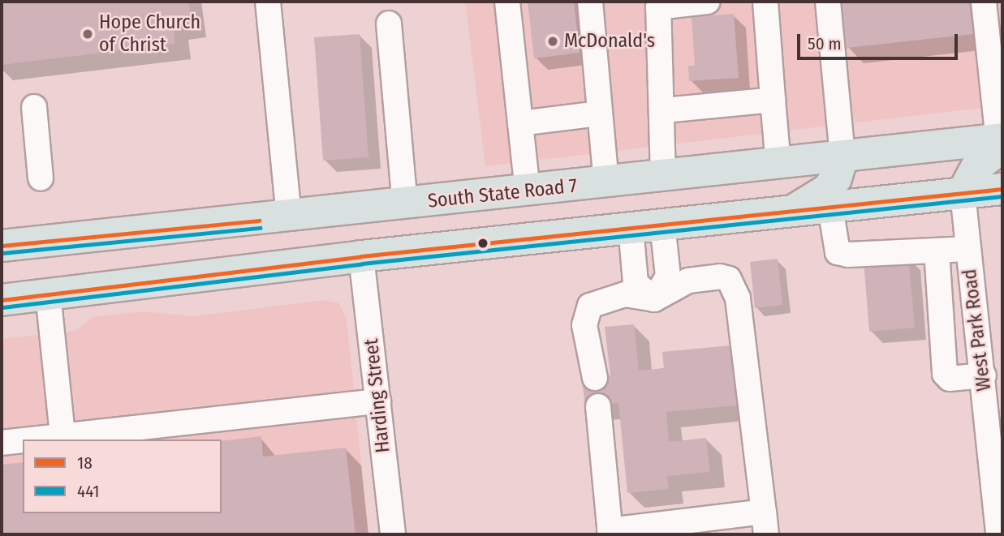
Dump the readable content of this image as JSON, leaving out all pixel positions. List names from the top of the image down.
{
  "streets": {
    "main road": ["South State Road 7"],
    "street": ["West Park Road", "Harding Street"]
  },
  "places": ["Hope Church of Christ", "McDonald's"],
  "lines": ["transit line 18", "transit line 441"],
  "legend": ["18", "441"],
  "scale_bar": "50 m"
}
